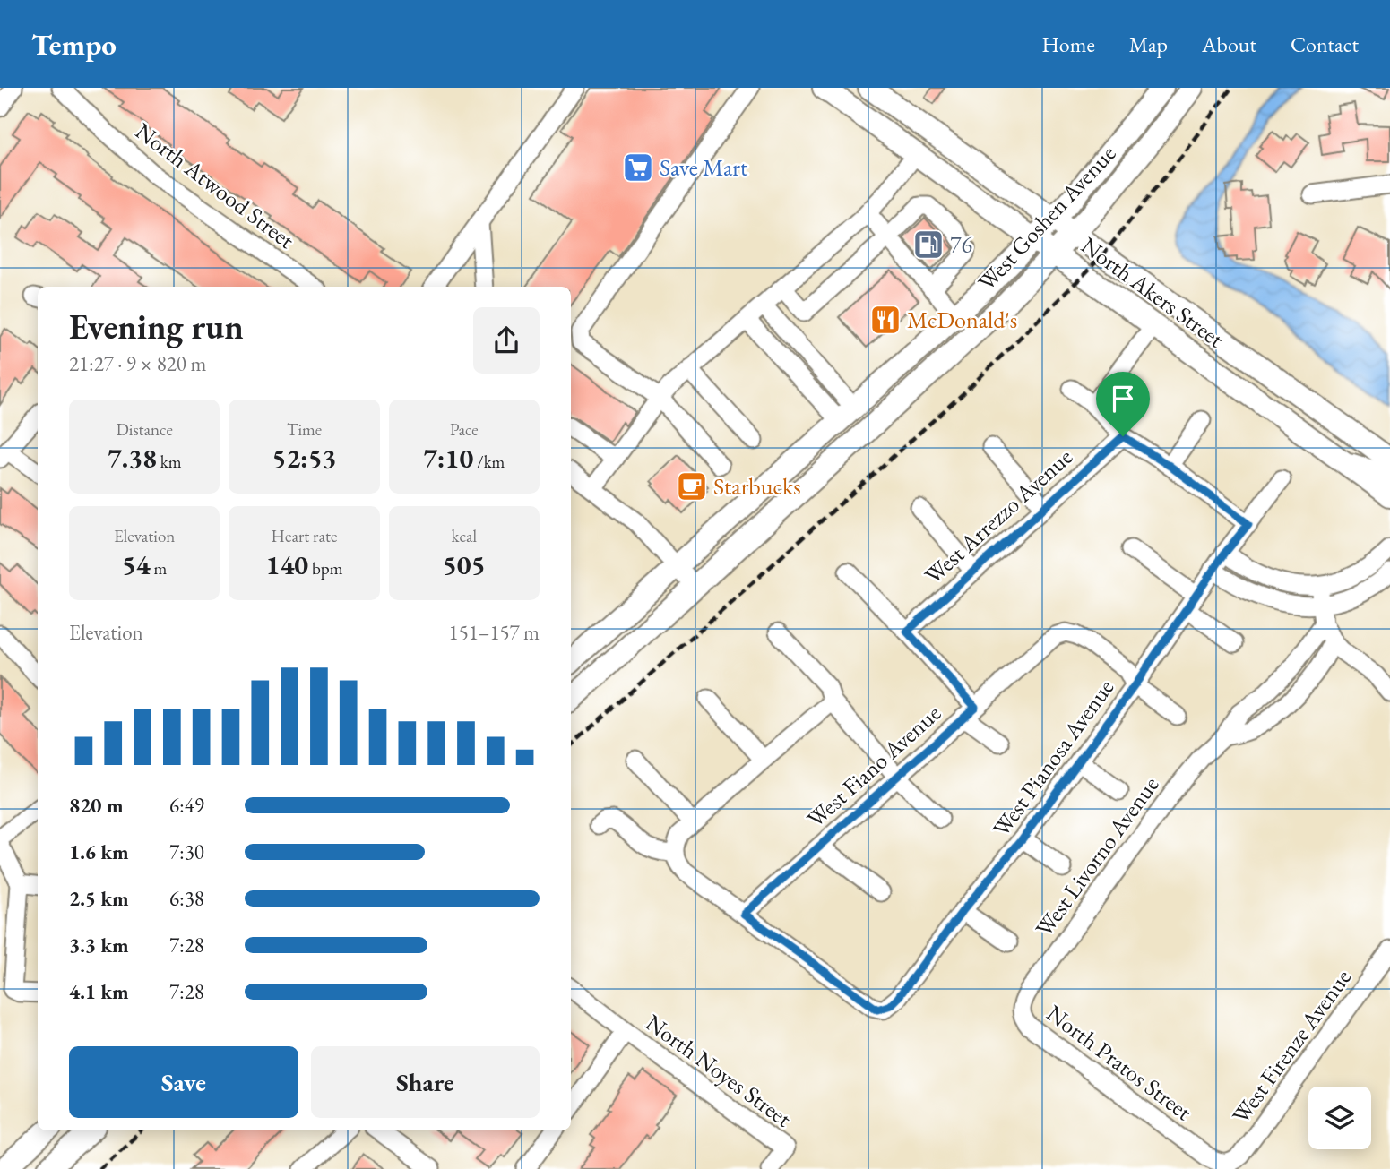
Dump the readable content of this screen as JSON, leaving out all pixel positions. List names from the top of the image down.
{
  "streets": {
    "main road": ["West Goshen Avenue", "North Akers Street"],
    "street": [
      "North Atwood Street",
      "West Arrezzo Avenue",
      "West Pianosa Avenue",
      "West Fiano Avenue",
      "West Livorno Avenue",
      "West Firenze Avenue",
      "North Pratos Street",
      "North Noyes Street"
    ]
  },
  "crossings": [
    ["West Goshen Avenue", "North Akers Street"],
    ["West Pianosa Avenue", "West Fiano Avenue"],
    ["West Livorno Avenue", "North Pratos Street"],
    ["West Firenze Avenue", "North Pratos Street"]
  ],
  "places": {
    "supermarket": ["Save Mart"],
    "fuel station": ["76"],
    "restaurant": ["McDonald's"],
    "cafe": ["Starbucks"]
  },
  "page": {
    "header": "Tempo",
    "nav": [
      "Home",
      "Map",
      "About",
      "Contact"
    ],
    "heading": ["Evening run", "21:27 · 9 × 820 m"],
    "stats": [
      ["Distance", "7.38 km"],
      ["Time", "52:53"],
      ["Pace", "7:10 /km"],
      ["Elevation", "54 m"],
      ["Heart rate", "140 bpm"],
      ["kcal", "505"]
    ],
    "chart": ["Elevation", "151–157 m"],
    "list": [
      {
        "name": "820 m",
        "note": "6:49"
      },
      {
        "name": "1.6 km",
        "note": "7:30"
      },
      {
        "name": "2.5 km",
        "note": "6:38"
      },
      {
        "name": "3.3 km",
        "note": "7:28"
      },
      {
        "name": "4.1 km",
        "note": "7:28"
      }
    ],
    "buttons": ["Save", "Share"]
  }
}
